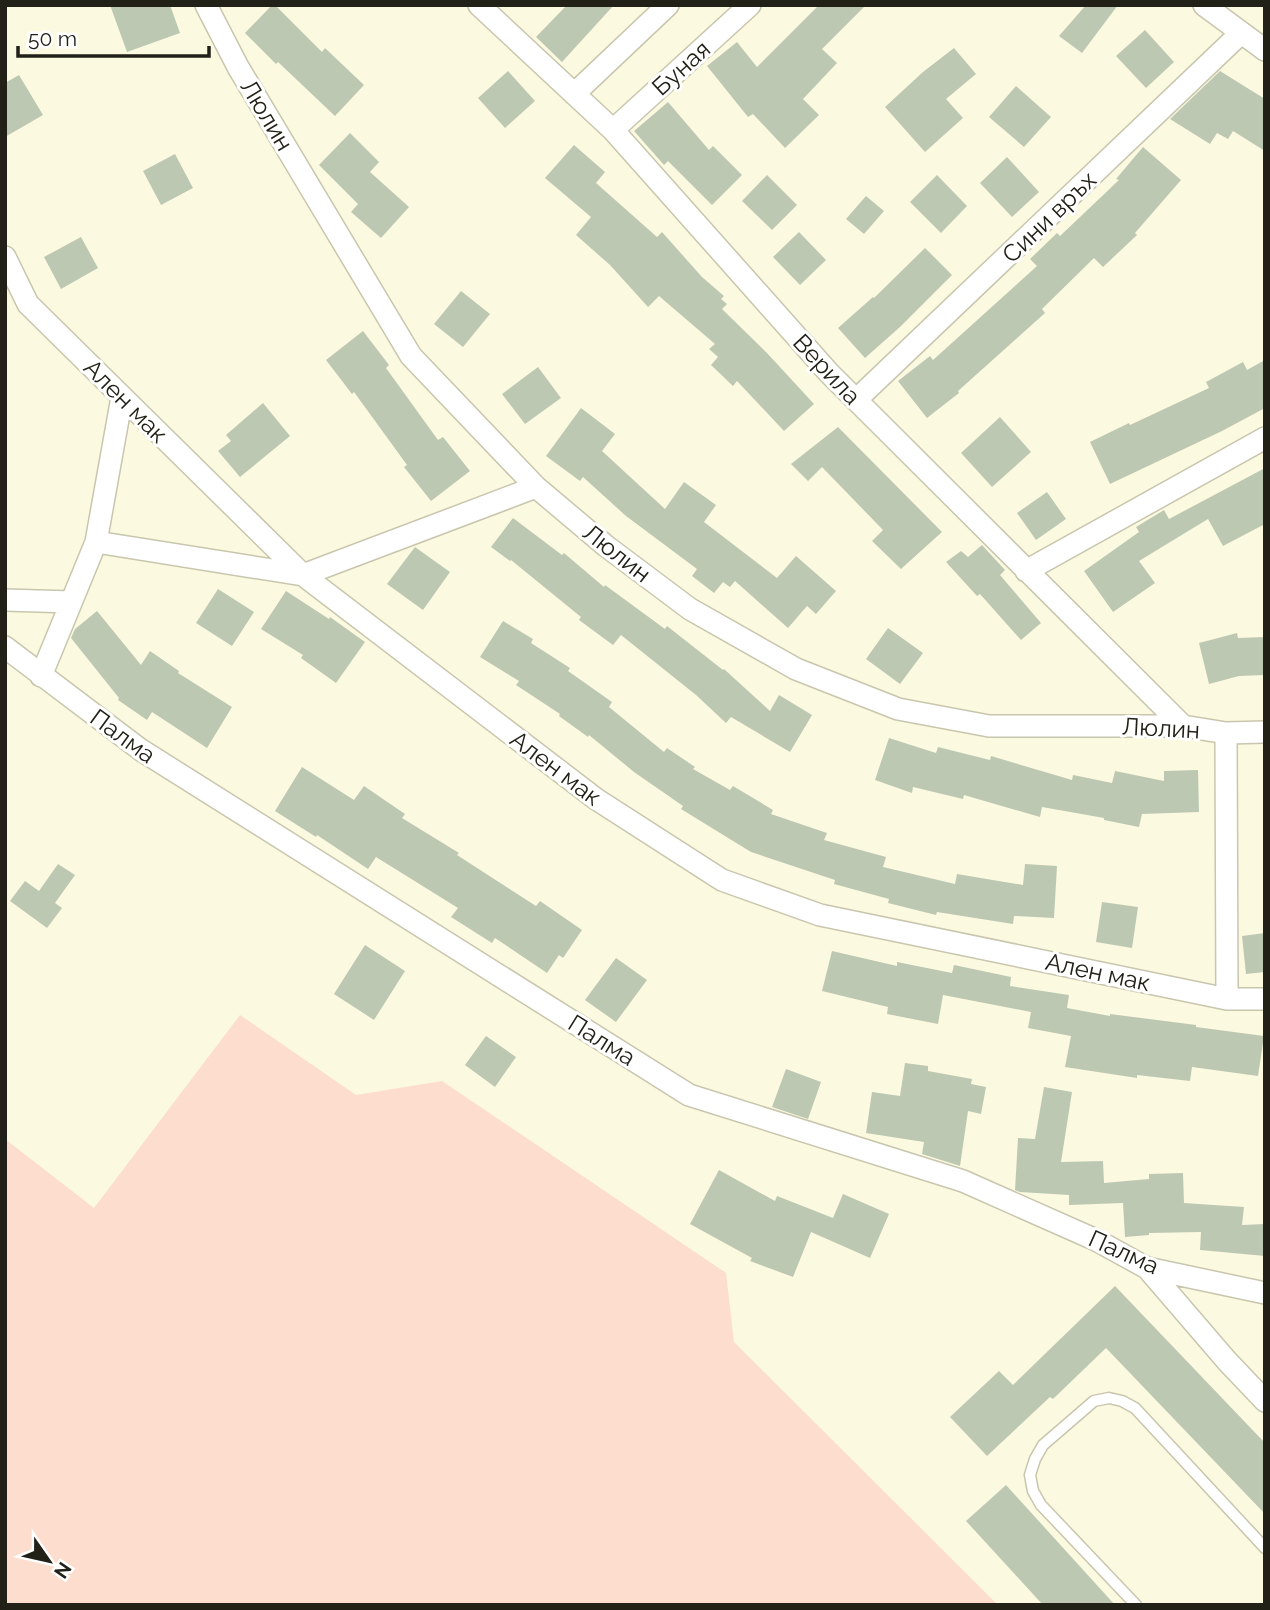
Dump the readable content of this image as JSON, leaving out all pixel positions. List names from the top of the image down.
{
  "streets": {
    "street": [
      "Буная",
      "Люлин",
      "Сини връх",
      "Верила",
      "Ален мак",
      "Палма"
    ]
  },
  "crossings": [
    ["Буная", "Верила"],
    ["Люлин", "Верила"],
    ["Сини връх", "Верила"]
  ],
  "scale_bar": "50 m",
  "north": "bottom right"
}
